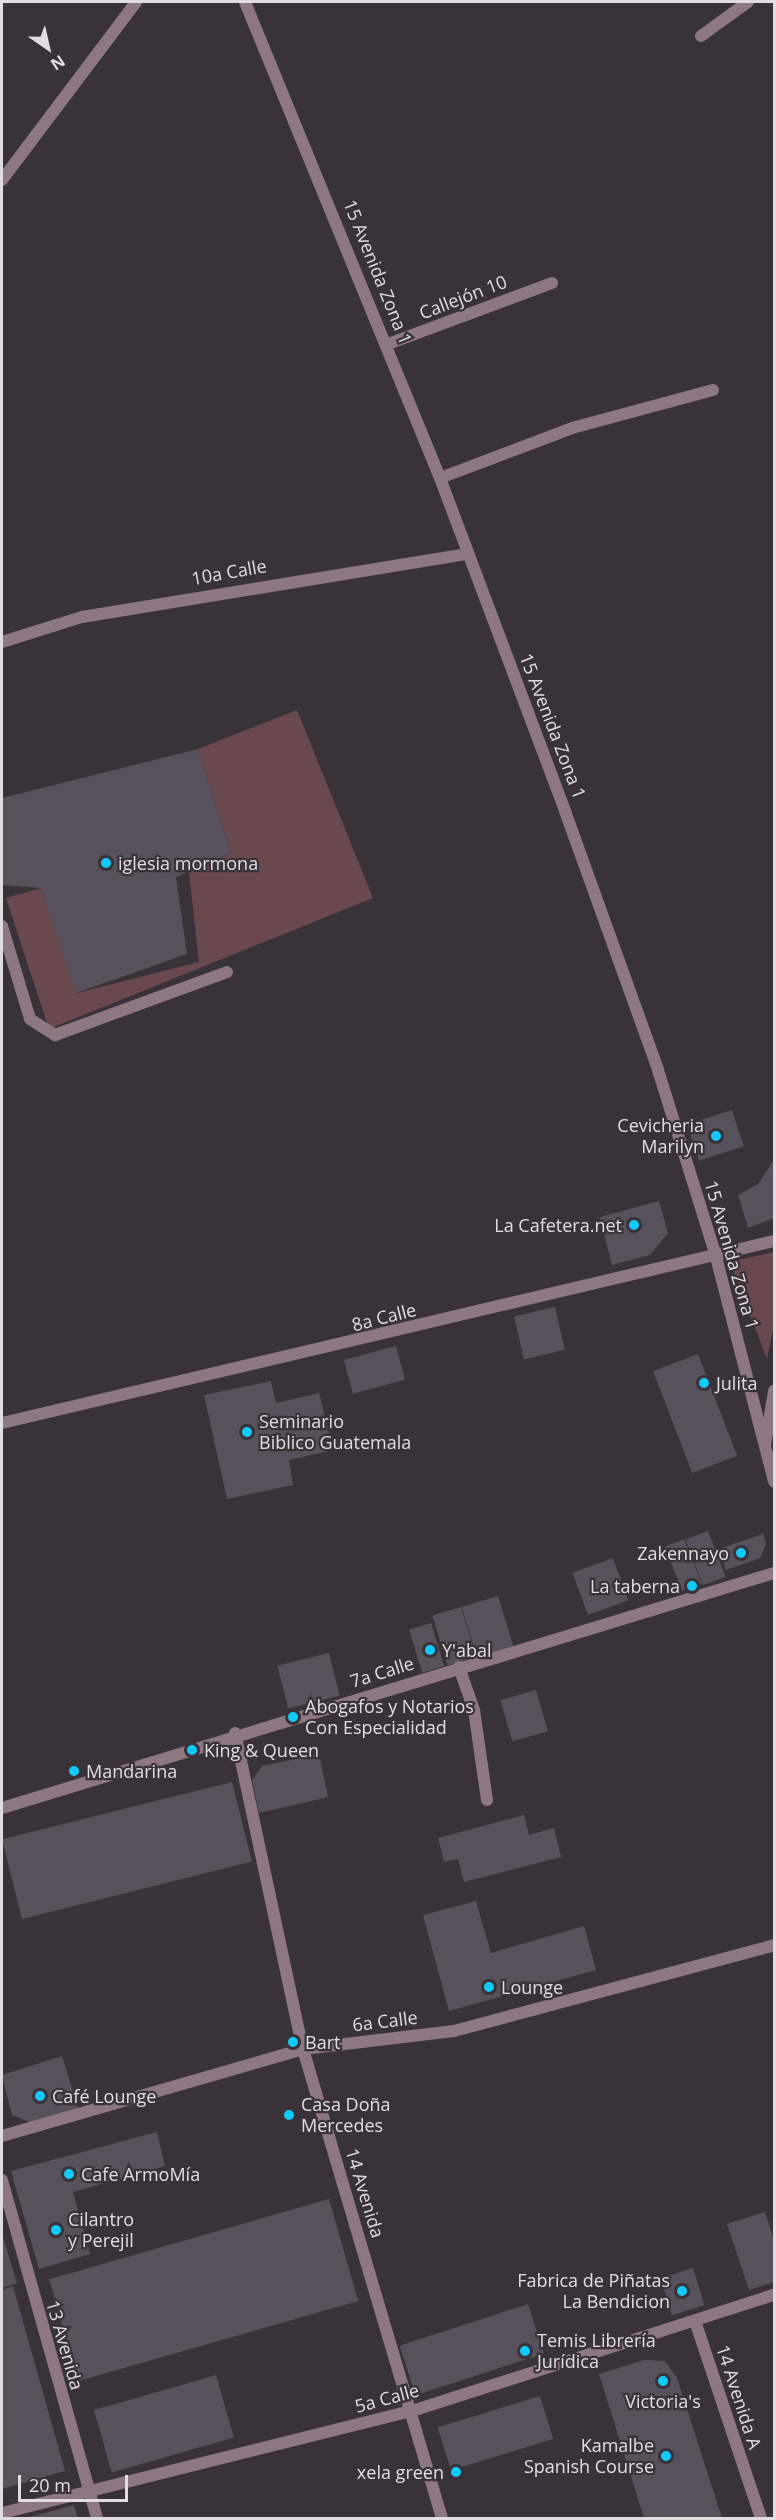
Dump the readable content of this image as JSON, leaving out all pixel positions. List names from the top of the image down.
{
  "streets": {
    "street": [
      "15 Avenida Zona 1",
      "Callejón 10",
      "10a Calle",
      "8a Calle",
      "7a Calle",
      "6a Calle",
      "14 Avenida",
      "13 Avenida",
      "14 Avenida A",
      "5a Calle"
    ]
  },
  "crossings": [
    ["15 Avenida Zona 1", "Callejón 10"],
    ["15 Avenida Zona 1", "10a Calle"],
    ["15 Avenida Zona 1", "8a Calle"],
    ["7a Calle", "14 Avenida"],
    ["6a Calle", "14 Avenida"],
    ["14 Avenida", "5a Calle"],
    ["13 Avenida", "5a Calle"],
    ["14 Avenida A", "5a Calle"]
  ],
  "places": [
    "iglesia mormona",
    "Cevicheria Marilyn",
    "La Cafetera.net",
    "Julita",
    "Seminario Biblico Guatemala",
    "Zakennayo",
    "La taberna",
    "Y'abal",
    "Abogafos y Notarios Con Especialidad",
    "King & Queen",
    "Mandarina",
    "Lounge",
    "Bart",
    "Café Lounge",
    "Casa Doña Mercedes",
    "Cafe ArmoMía",
    "Cilantro y Perejil",
    "Fabrica de Piñatas La Bendicion",
    "Temis Librería Jurídica",
    "Victoria's",
    "Kamalbe Spanish Course",
    "xela green"
  ],
  "scale_bar": "20 m",
  "north": "bottom right"
}
